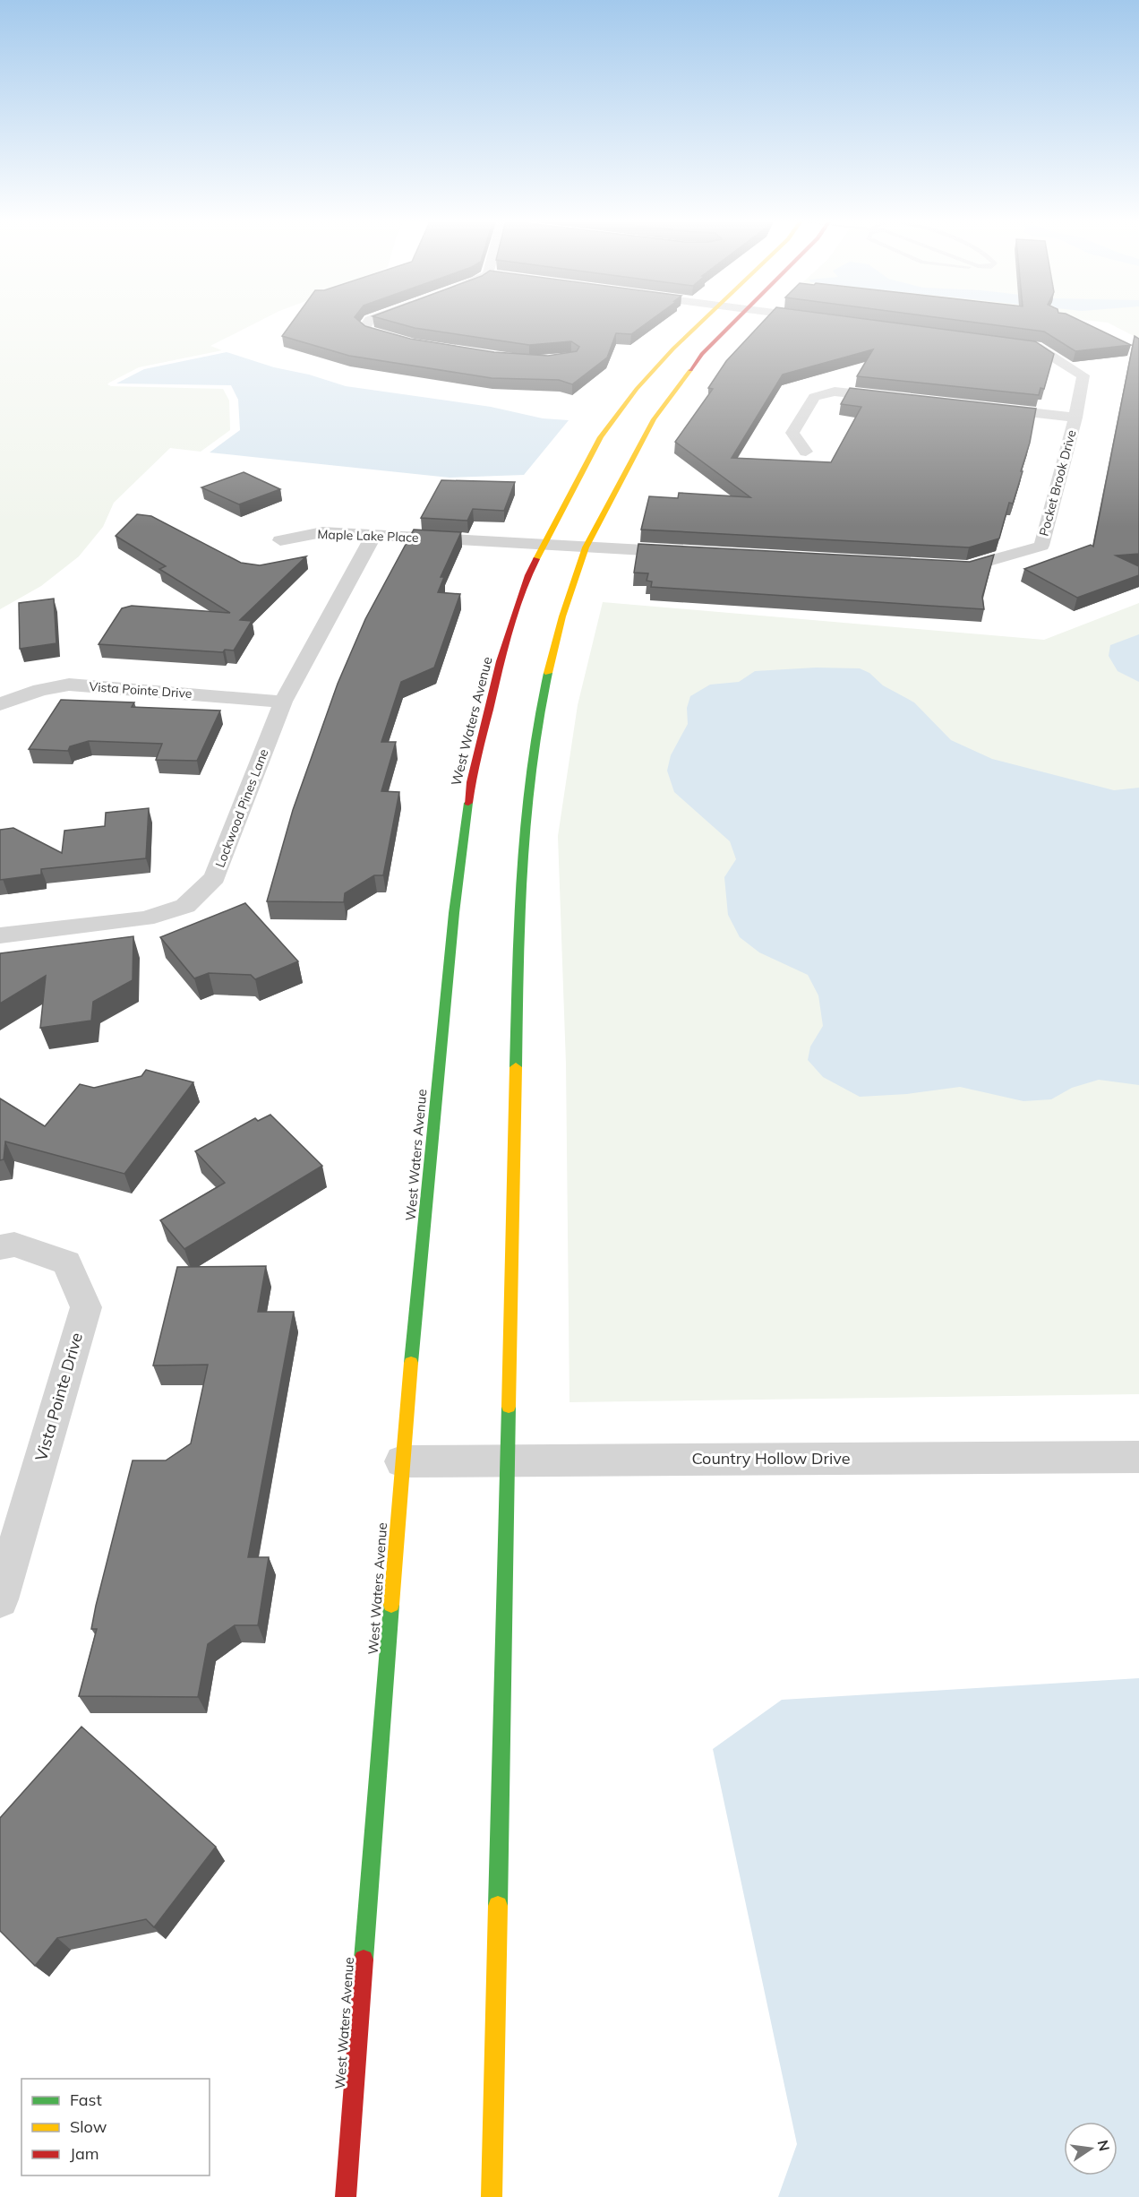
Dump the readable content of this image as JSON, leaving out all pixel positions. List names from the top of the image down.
{
  "streets": {
    "street": [
      "Pocket Brook Drive",
      "Maple Lake Place",
      "Vista Pointe Drive",
      "West Waters Avenue",
      "Lockwood Pines Lane",
      "Country Hollow Drive"
    ]
  },
  "crossings": [
    ["Maple Lake Place", "West Waters Avenue"],
    ["Maple Lake Place", "Lockwood Pines Lane"],
    ["Vista Pointe Drive", "Lockwood Pines Lane"],
    ["West Waters Avenue", "Country Hollow Drive"]
  ],
  "legend": ["Fast", "Slow", "Jam"],
  "north": "right"
}
